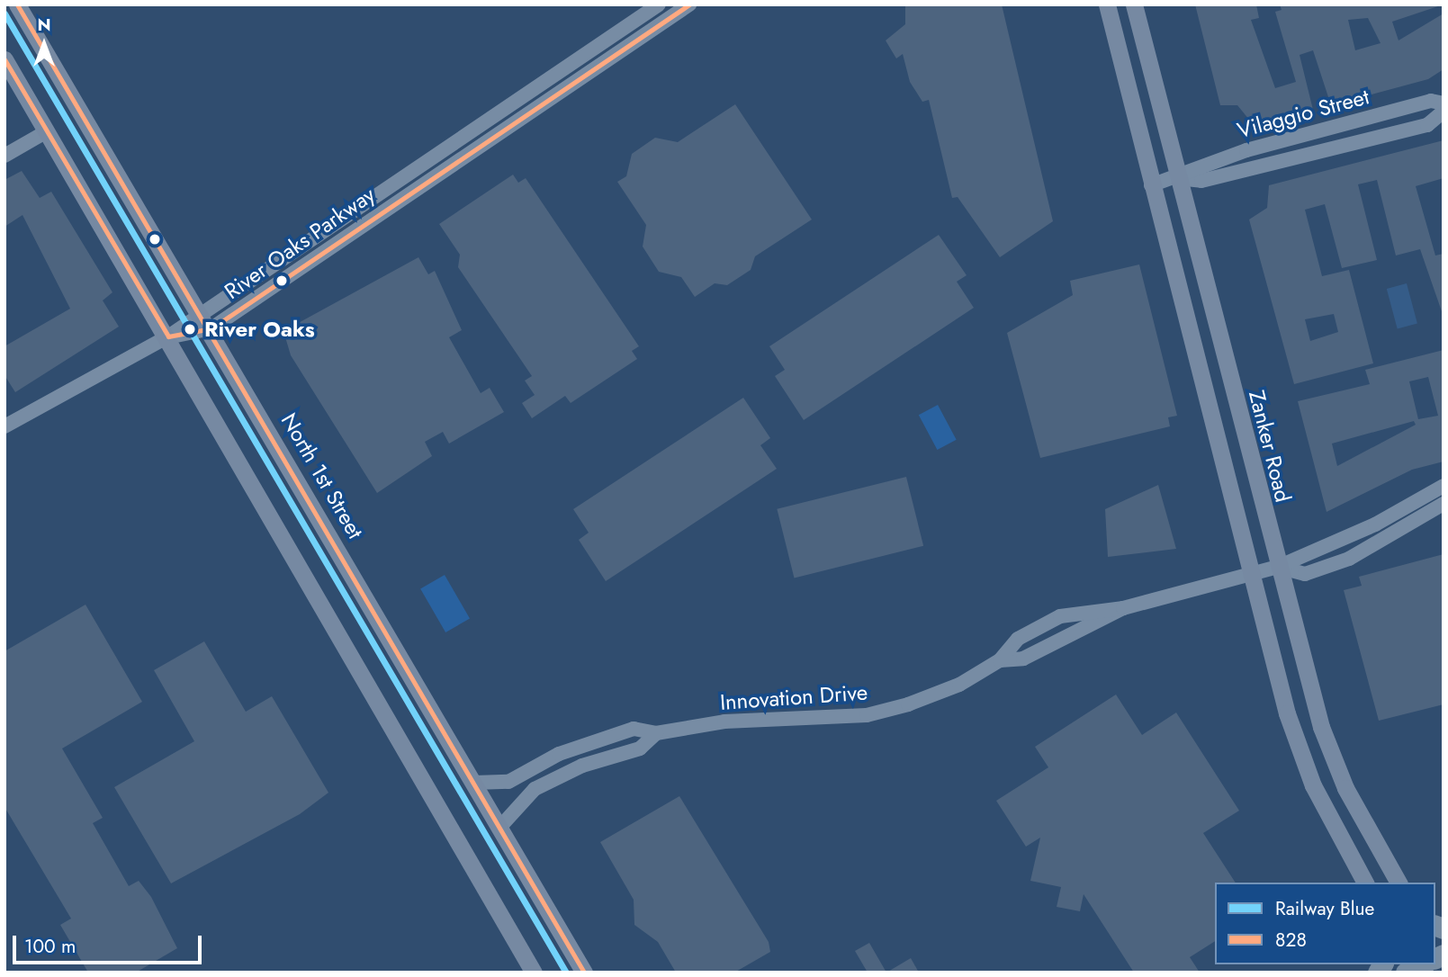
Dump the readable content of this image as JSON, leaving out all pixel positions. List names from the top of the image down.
{
  "streets": {
    "main road": ["Zanker Road", "North 1st Street"],
    "street": ["Vilaggio Street", "River Oaks Parkway", "Innovation Drive"]
  },
  "crossings": [
    ["Vilaggio Street", "Zanker Road"],
    ["River Oaks Parkway", "North 1st Street"],
    ["Zanker Road", "Innovation Drive"],
    ["North 1st Street", "Innovation Drive"]
  ],
  "places": ["River Oaks"],
  "lines": ["transit line 828", "rail line Blue"],
  "legend": ["Railway Blue", "828"],
  "scale_bar": "100 m",
  "north": "top"
}
